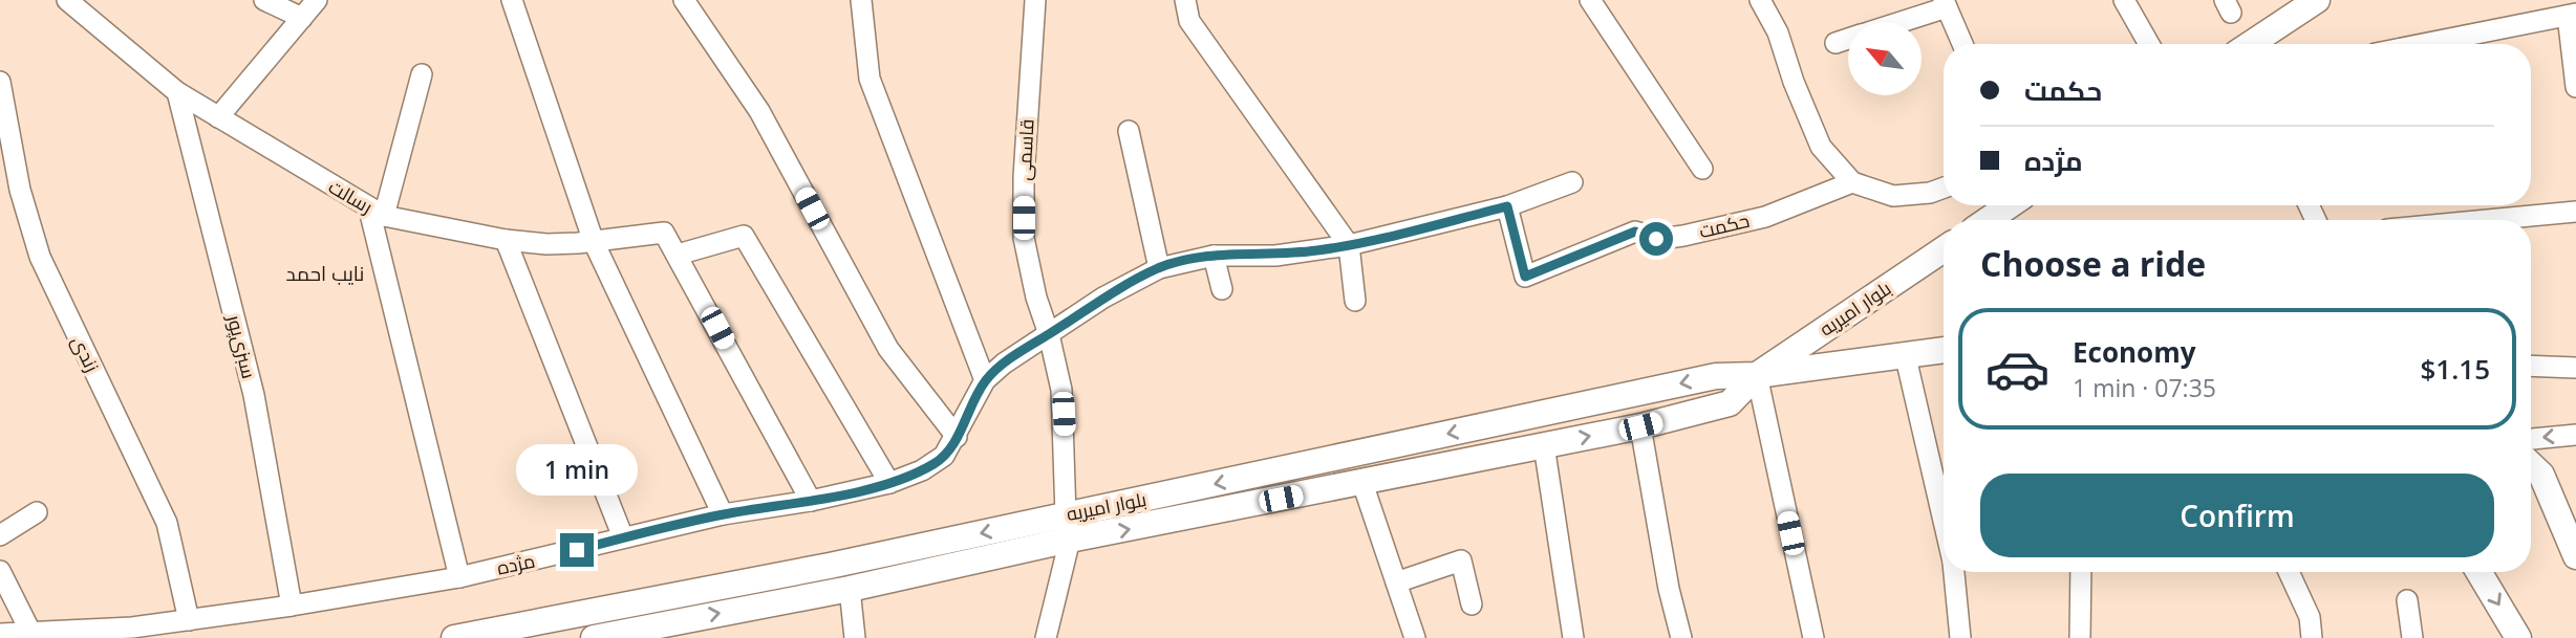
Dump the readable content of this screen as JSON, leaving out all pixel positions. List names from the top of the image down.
{
  "streets": {
    "street": [
      "قاسمی",
      "رسالت",
      "حکمت",
      "بلوار امیریه",
      "سبزی‌پور",
      "زندی",
      "مژده"
    ]
  },
  "crossings": [
    ["قاسمی", "بلوار امیریه"],
    ["قاسمی", "مژده"],
    ["رسالت", "سبزی‌پور"],
    ["حکمت", "مژده"],
    ["سبزی‌پور", "مژده"],
    ["زندی", "مژده"]
  ],
  "districts": ["نایب احمد"],
  "north": "top left",
  "page": {
    "banner": ["حکمت", "مژده"],
    "heading": "Choose a ride",
    "list": [
      {
        "name": "Economy",
        "note": "1 min · 07:35",
        "value": "$1.15"
      }
    ],
    "bubble": "1 min",
    "buttons": "Confirm"
  }
}
